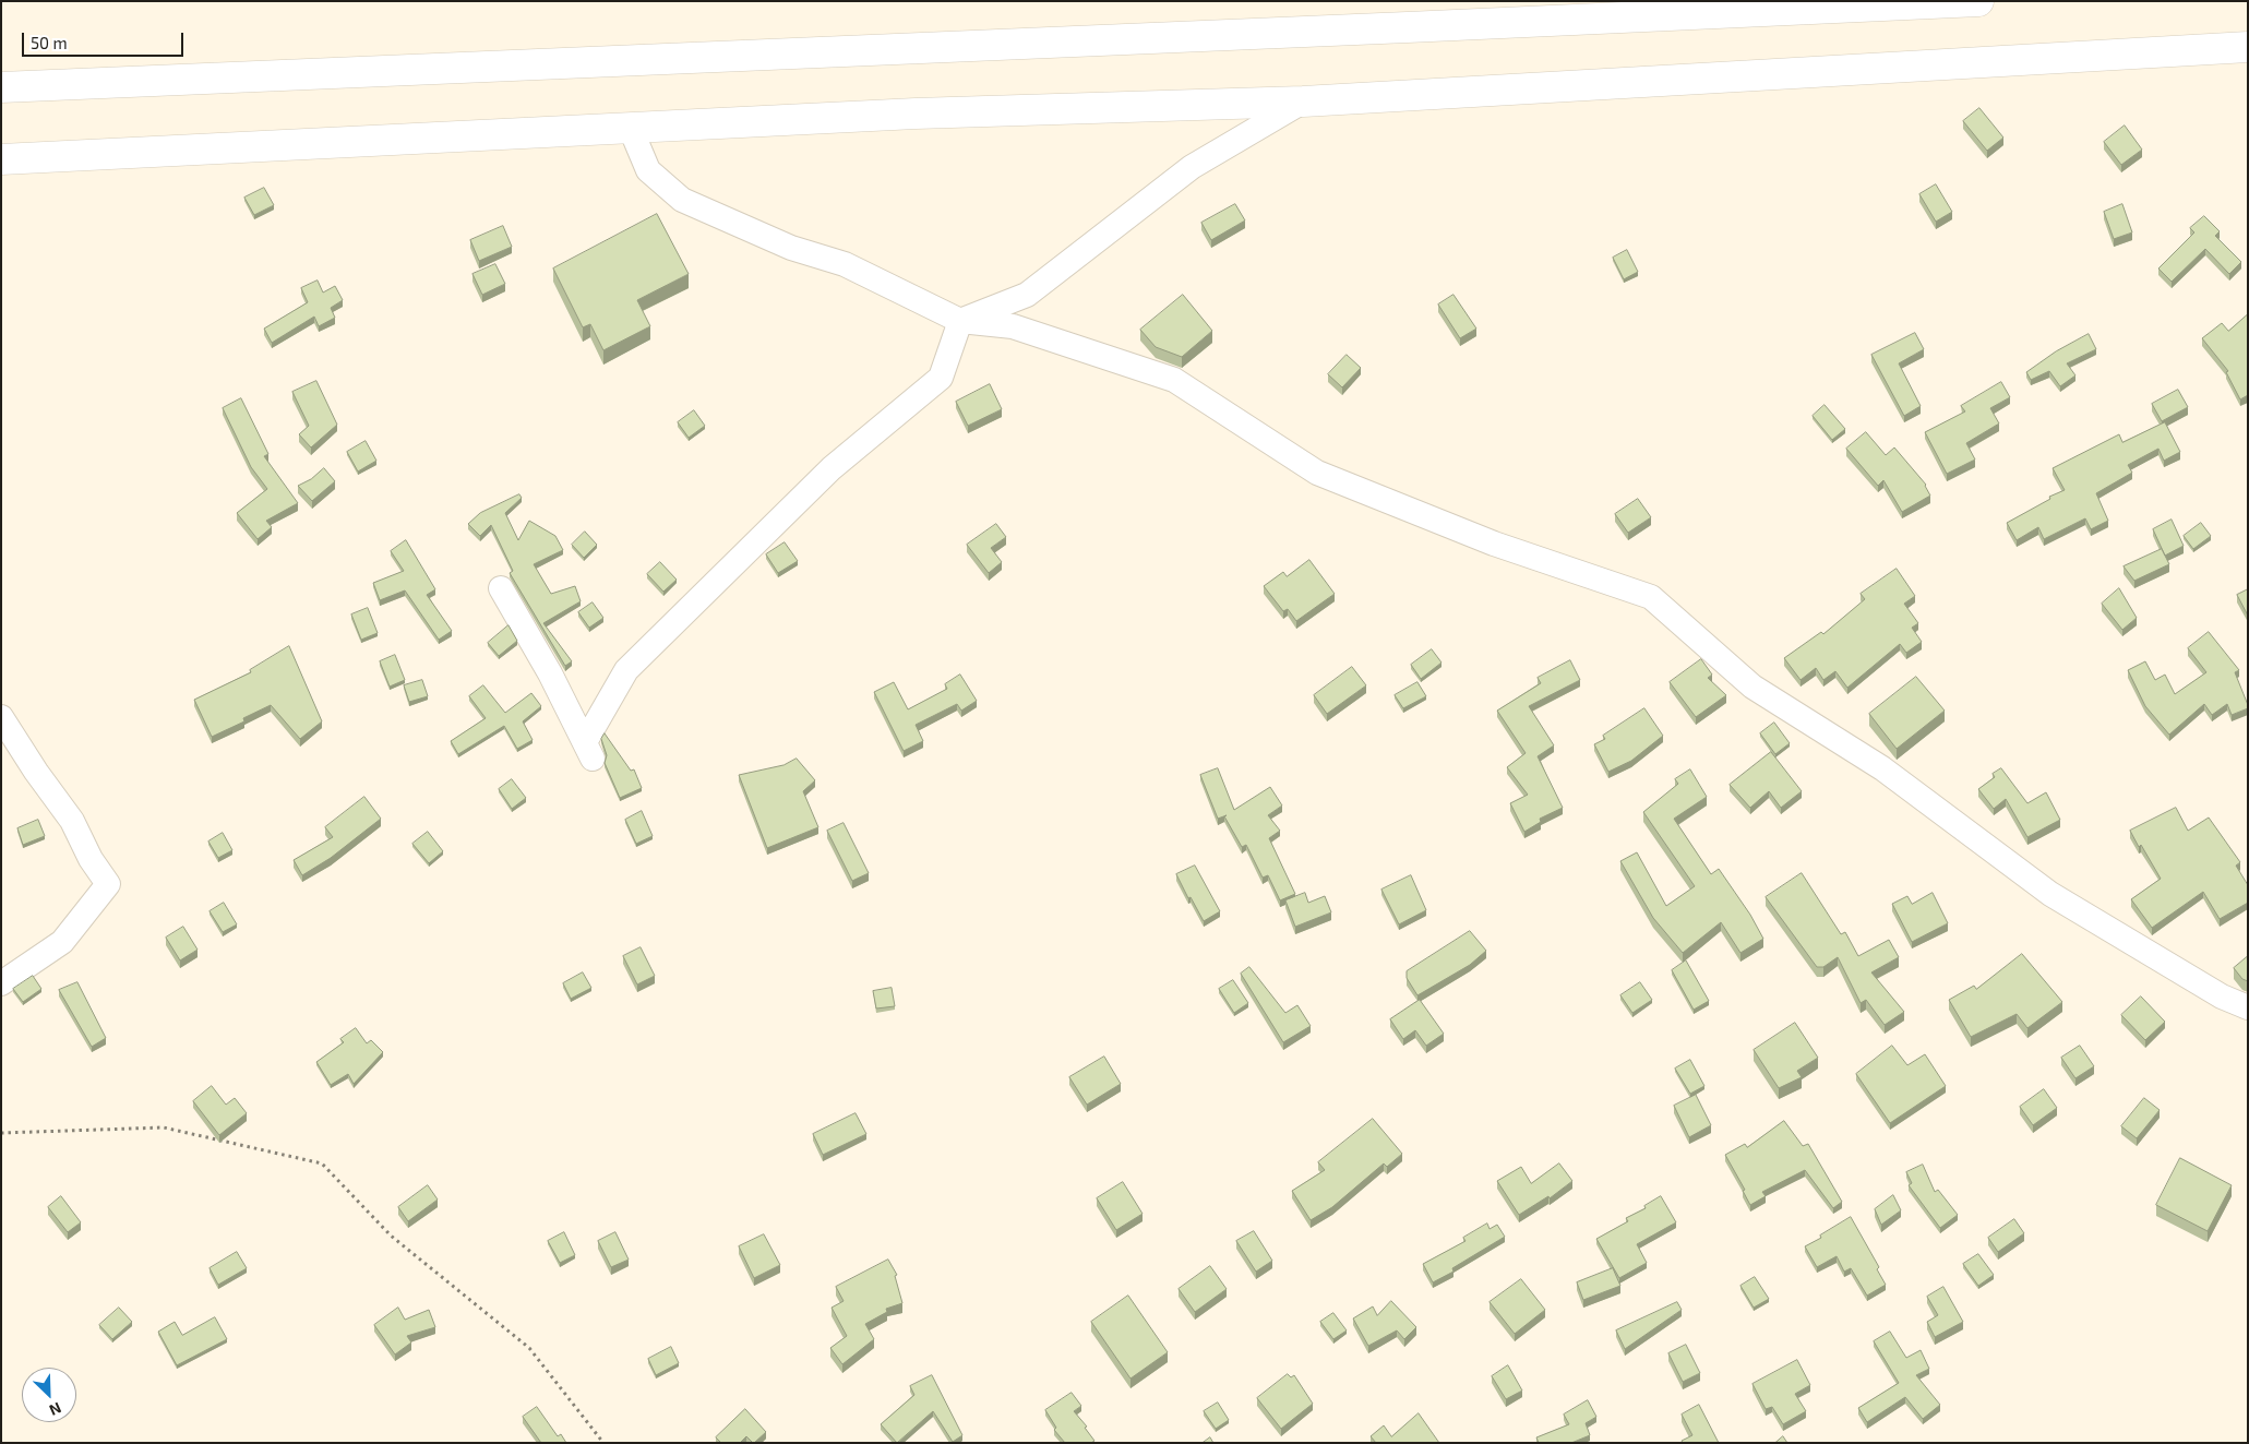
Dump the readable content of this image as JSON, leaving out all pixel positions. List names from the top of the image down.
{
  "scale_bar": "50 m",
  "north": "bottom right"
}
